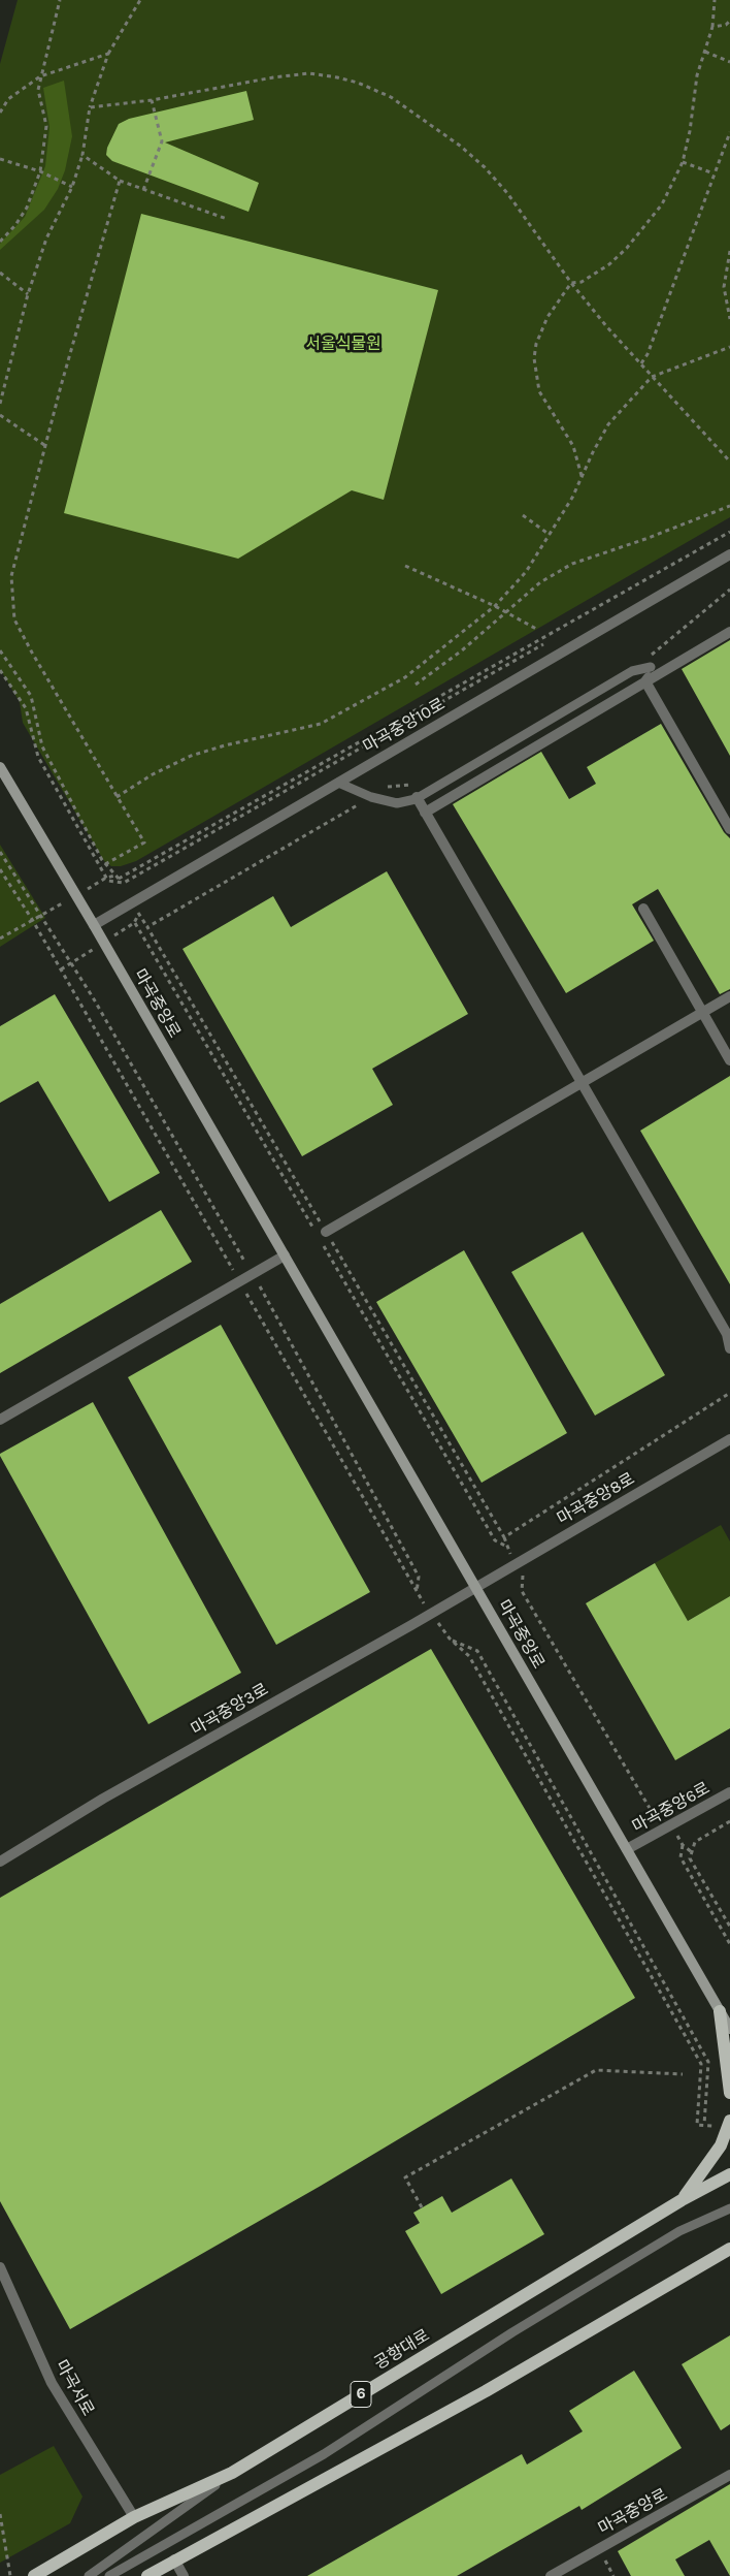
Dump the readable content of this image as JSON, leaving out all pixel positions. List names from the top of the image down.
{
  "streets": {
    "main road": ["마곡중앙로", "공항대로", "6"],
    "street": [
      "마곡중앙10로",
      "마곡중앙8로",
      "마곡중앙3로",
      "마곡중앙6로",
      "마곡서로"
    ]
  },
  "crossings": [
    ["마곡중앙10로", "마곡중앙로"],
    ["마곡중앙로", "마곡중앙8로"],
    ["마곡중앙로", "마곡중앙3로"],
    ["마곡중앙로", "마곡중앙6로"],
    ["마곡중앙8로", "마곡중앙3로"],
    ["공항대로", "마곡서로"]
  ],
  "parks": ["서울식물원"]
}
